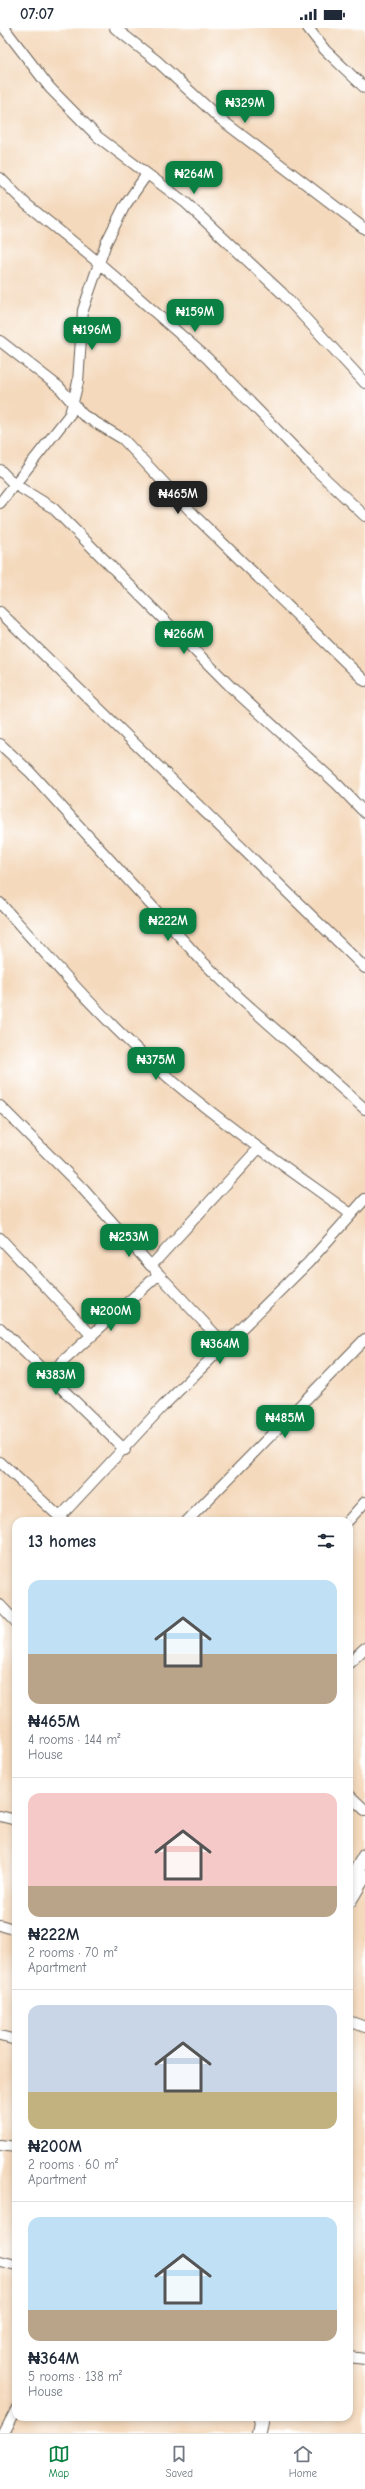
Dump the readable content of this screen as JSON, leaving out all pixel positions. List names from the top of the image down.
{
  "page": {
    "status": "07:07",
    "price": [
      "₦329M",
      "₦264M",
      "₦159M",
      "₦196M",
      "₦465M",
      "₦266M",
      "₦222M",
      "₦375M",
      "₦253M",
      "₦200M",
      "₦364M",
      "₦383M",
      "₦485M"
    ],
    "heading": "13 homes",
    "list": [
      {
        "name": "₦465M",
        "note": "4 rooms · 144 m² · House"
      },
      {
        "name": "₦222M",
        "note": "2 rooms · 70 m² · Apartment"
      },
      {
        "name": "₦200M",
        "note": "2 rooms · 60 m² · Apartment"
      },
      {
        "name": "₦364M",
        "note": "5 rooms · 138 m² · House"
      }
    ],
    "tabs": ["Map", "Saved", "Home"]
  }
}
